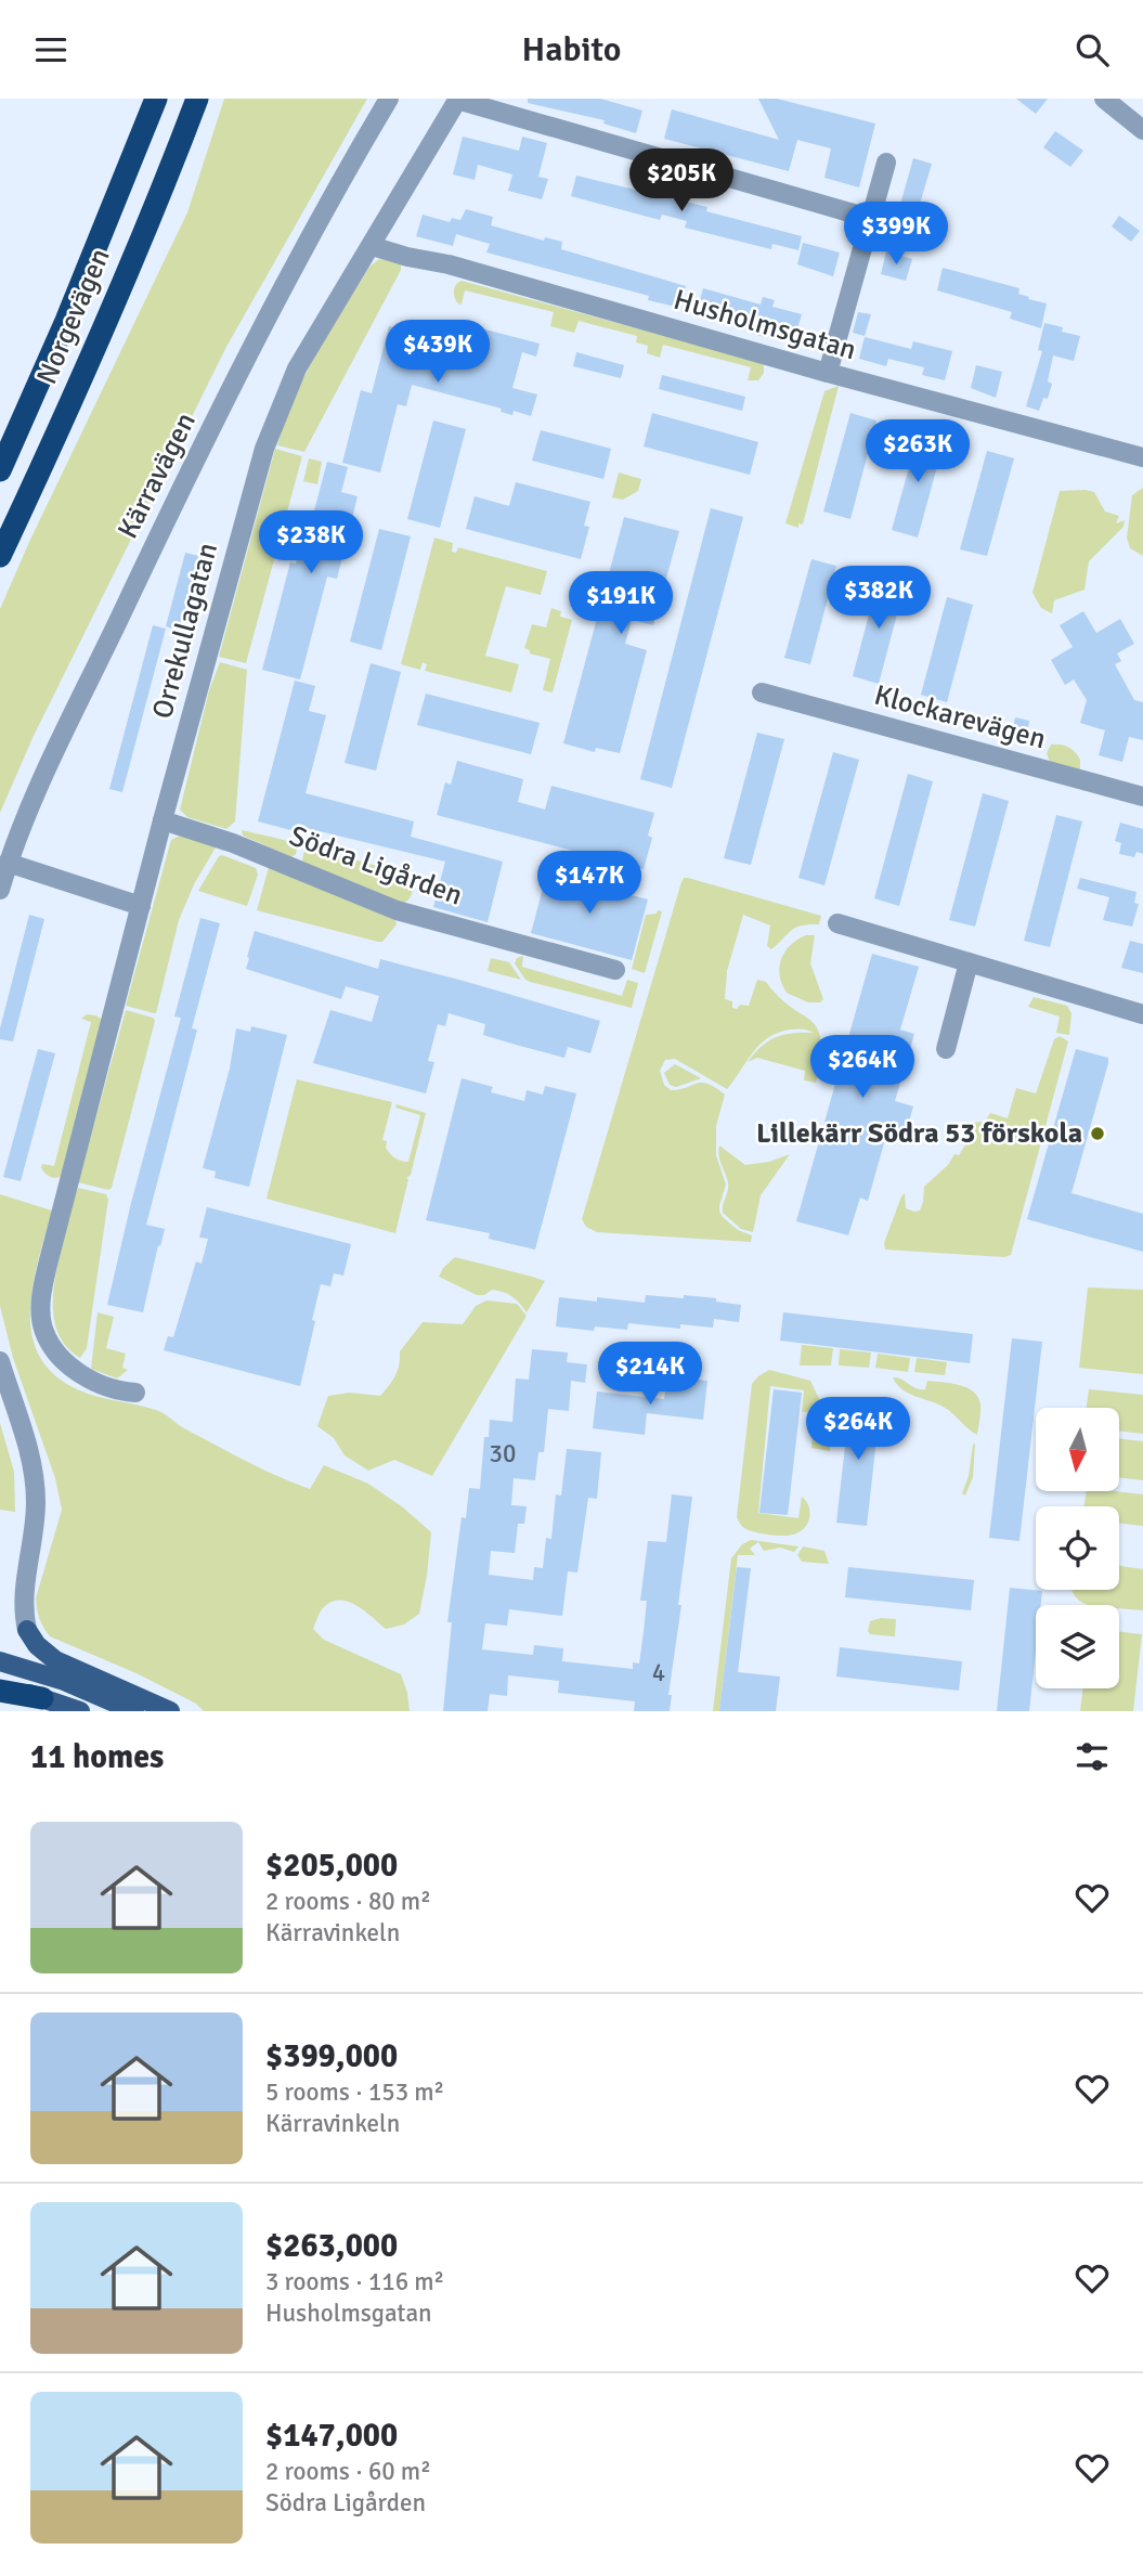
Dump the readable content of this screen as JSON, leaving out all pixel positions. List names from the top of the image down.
{
  "streets": {
    "highway": ["Norgevägen"],
    "street": [
      "Husholmsgatan",
      "Kärravägen",
      "Orrekullagatan",
      "Klockarevägen",
      "Södra Ligården"
    ]
  },
  "crossings": [
    ["Husholmsgatan", "Orrekullagatan"],
    ["Orrekullagatan", "Södra Ligården"]
  ],
  "places": ["Lillekärr Södra 53 förskola"],
  "house_numbers": ["30", "4"],
  "north": "bottom",
  "page": {
    "header": "Habito",
    "price": [
      "$205K",
      "$399K",
      "$439K",
      "$263K",
      "$238K",
      "$382K",
      "$191K",
      "$147K",
      "$264K",
      "$214K",
      "$264K"
    ],
    "heading": "11 homes",
    "list": [
      {
        "name": "$205,000",
        "note": "2 rooms · 80 m² · Kärravinkeln"
      },
      {
        "name": "$399,000",
        "note": "5 rooms · 153 m² · Kärravinkeln"
      },
      {
        "name": "$263,000",
        "note": "3 rooms · 116 m² · Husholmsgatan"
      },
      {
        "name": "$147,000",
        "note": "2 rooms · 60 m² · Södra Ligården"
      }
    ]
  }
}
